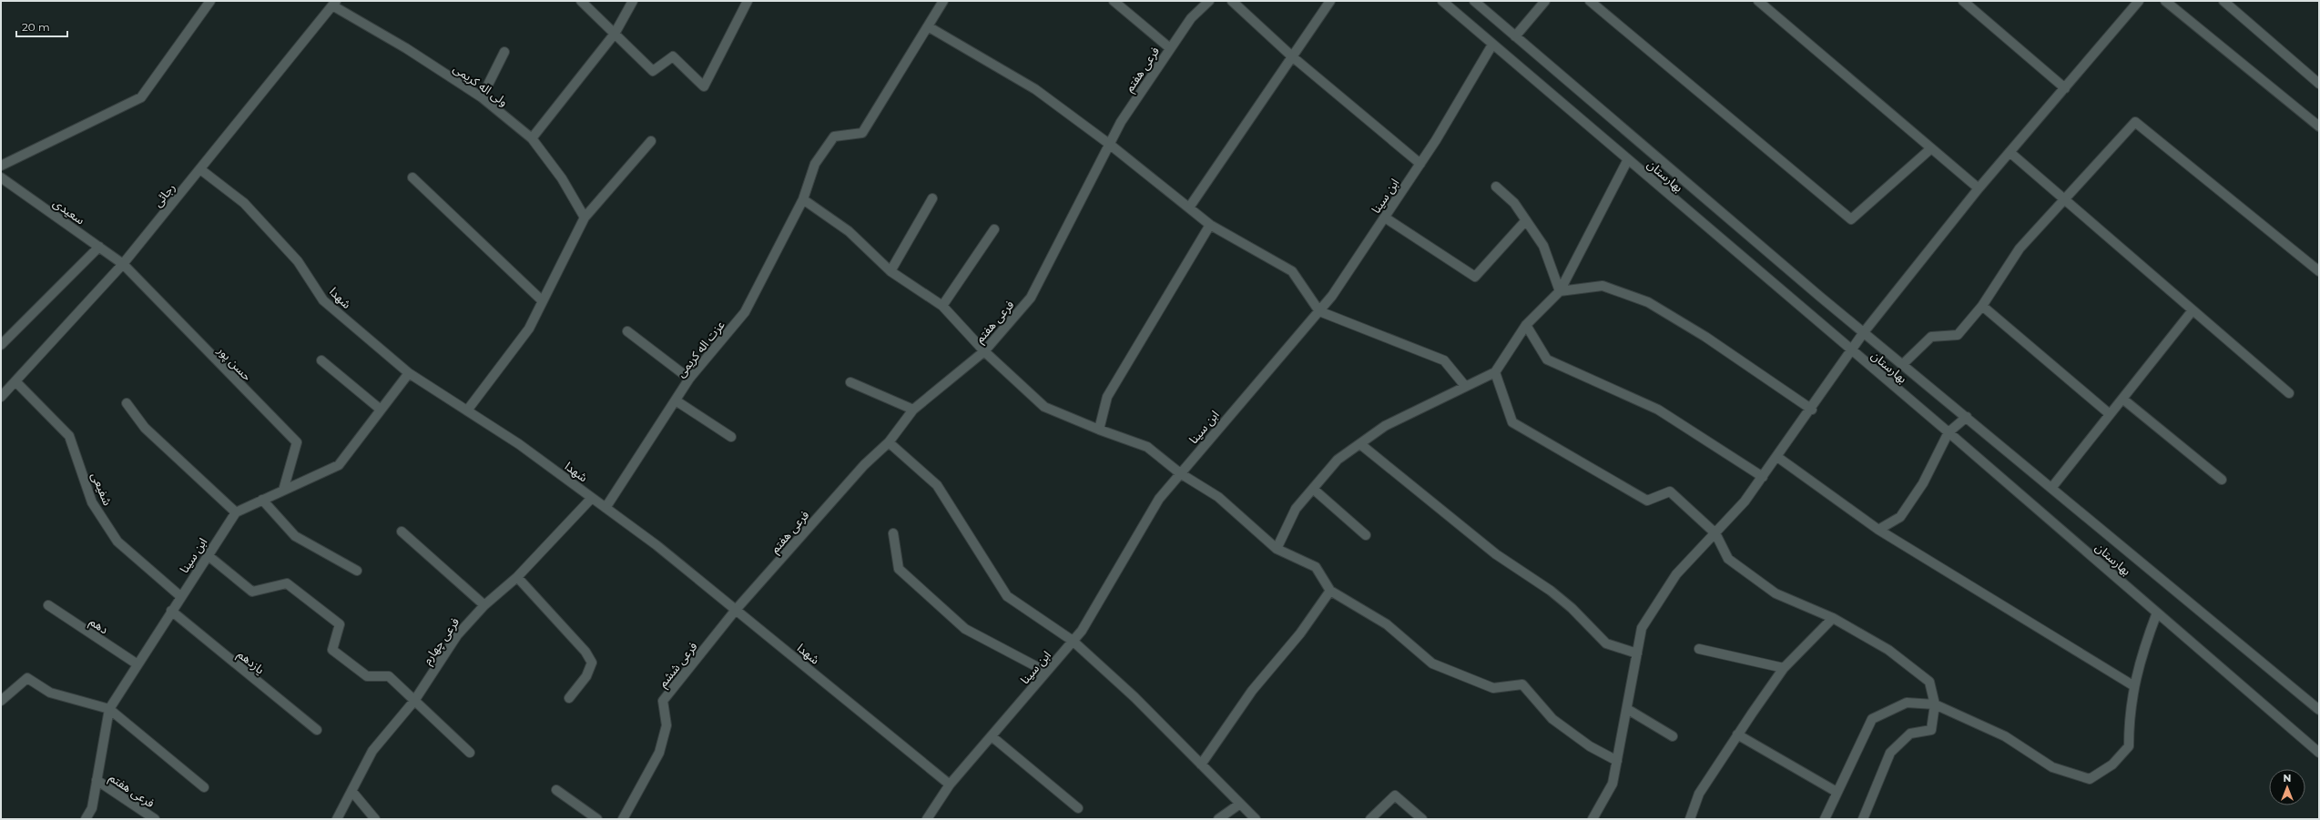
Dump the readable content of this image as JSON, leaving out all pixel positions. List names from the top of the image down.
{
  "streets": {
    "street": [
      "فرعی هفتم",
      "ولی اله کریمی",
      "بهارستان",
      "رجائی",
      "ابن سینا",
      "سعیدی",
      "شهدا",
      "عزت اله کریمی",
      "حسن پور",
      "شفیعی",
      "دهم",
      "فرعی چهارم",
      "یازدهم",
      "فرعی ششم"
    ]
  },
  "crossings": [
    ["فرعی هفتم", "ابن سینا"],
    ["فرعی هفتم", "شهدا"],
    ["فرعی هفتم", "فرعی ششم"],
    ["ولی اله کریمی", "رجائی"],
    ["بهارستان", "ابن سینا"],
    ["رجائی", "سعیدی"],
    ["رجائی", "شهدا"],
    ["رجائی", "حسن پور"],
    ["رجائی", "شفیعی"],
    ["ابن سینا", "شهدا"],
    ["ابن سینا", "شفیعی"],
    ["ابن سینا", "دهم"],
    ["ابن سینا", "یازدهم"],
    ["سعیدی", "حسن پور"],
    ["شهدا", "عزت اله کریمی"],
    ["شهدا", "فرعی چهارم"],
    ["شهدا", "فرعی ششم"]
  ],
  "scale_bar": "20 m",
  "north": "top"
}
